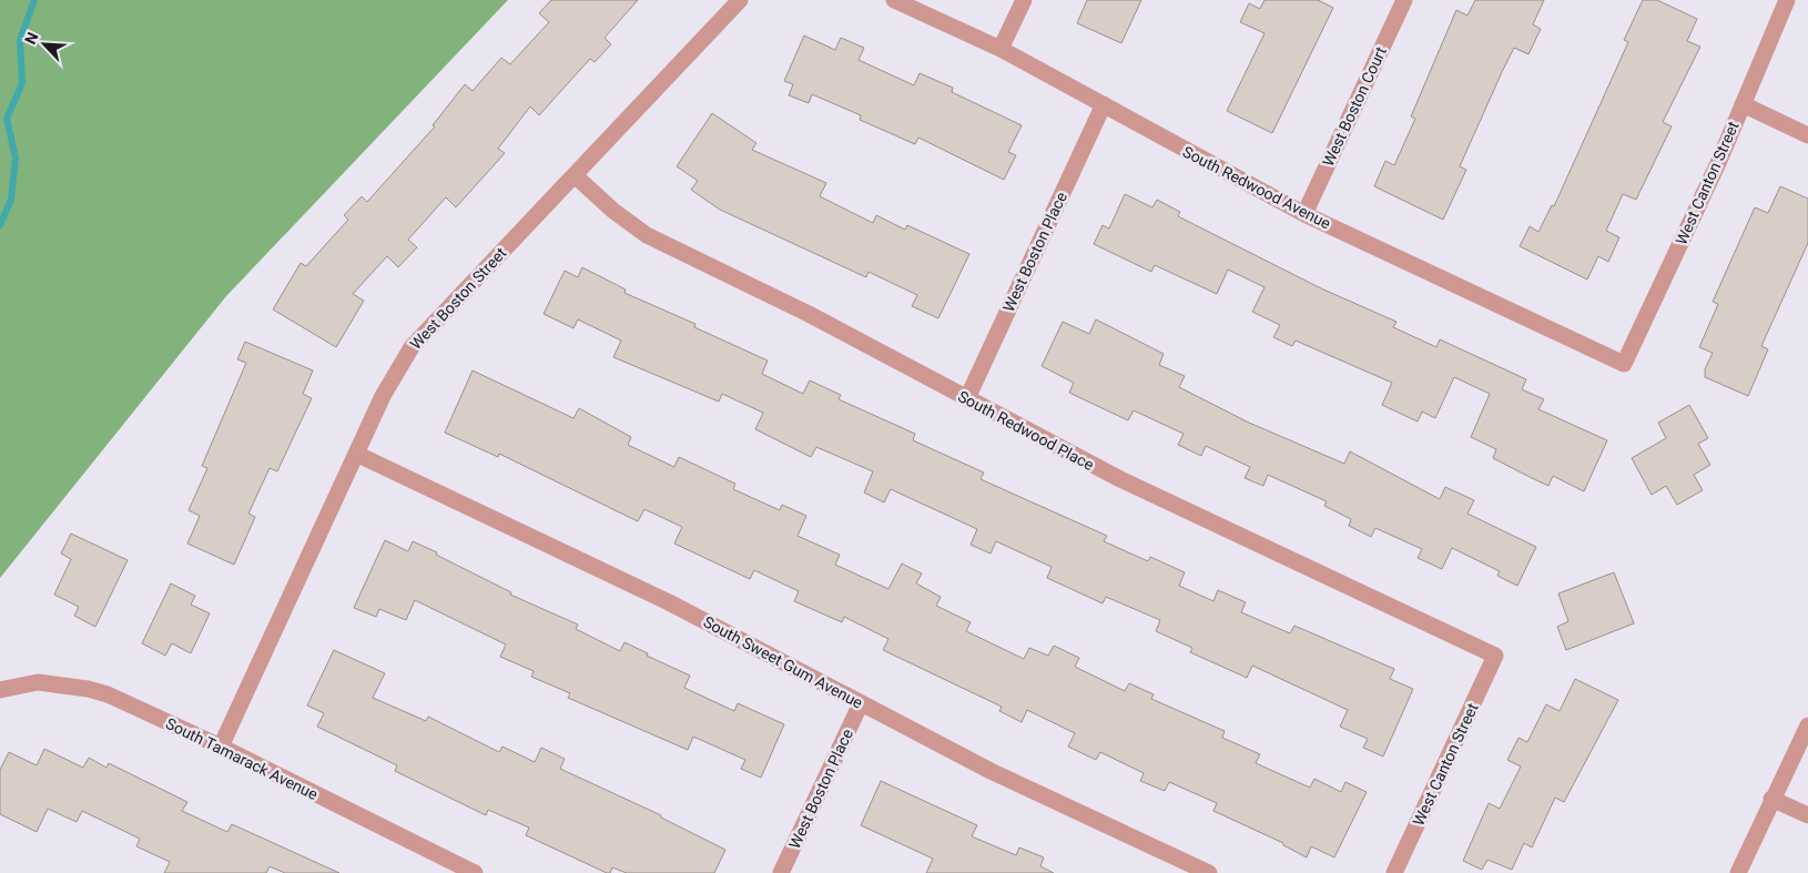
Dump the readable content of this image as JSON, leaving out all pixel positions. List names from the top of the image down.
{
  "streets": {
    "street": [
      "West Boston Court",
      "West Canton Street",
      "South Redwood Avenue",
      "West Boston Place",
      "West Boston Street",
      "South Redwood Place",
      "South Sweet Gum Avenue",
      "South Tamarack Avenue"
    ]
  },
  "crossings": [
    ["West Boston Court", "South Redwood Avenue"],
    ["West Canton Street", "South Redwood Avenue"],
    ["West Canton Street", "South Redwood Place"],
    ["South Redwood Avenue", "West Boston Place"],
    ["West Boston Place", "South Redwood Place"],
    ["West Boston Place", "South Sweet Gum Avenue"],
    ["West Boston Street", "South Redwood Place"],
    ["West Boston Street", "South Sweet Gum Avenue"],
    ["West Boston Street", "South Tamarack Avenue"]
  ],
  "north": "top left"
}
